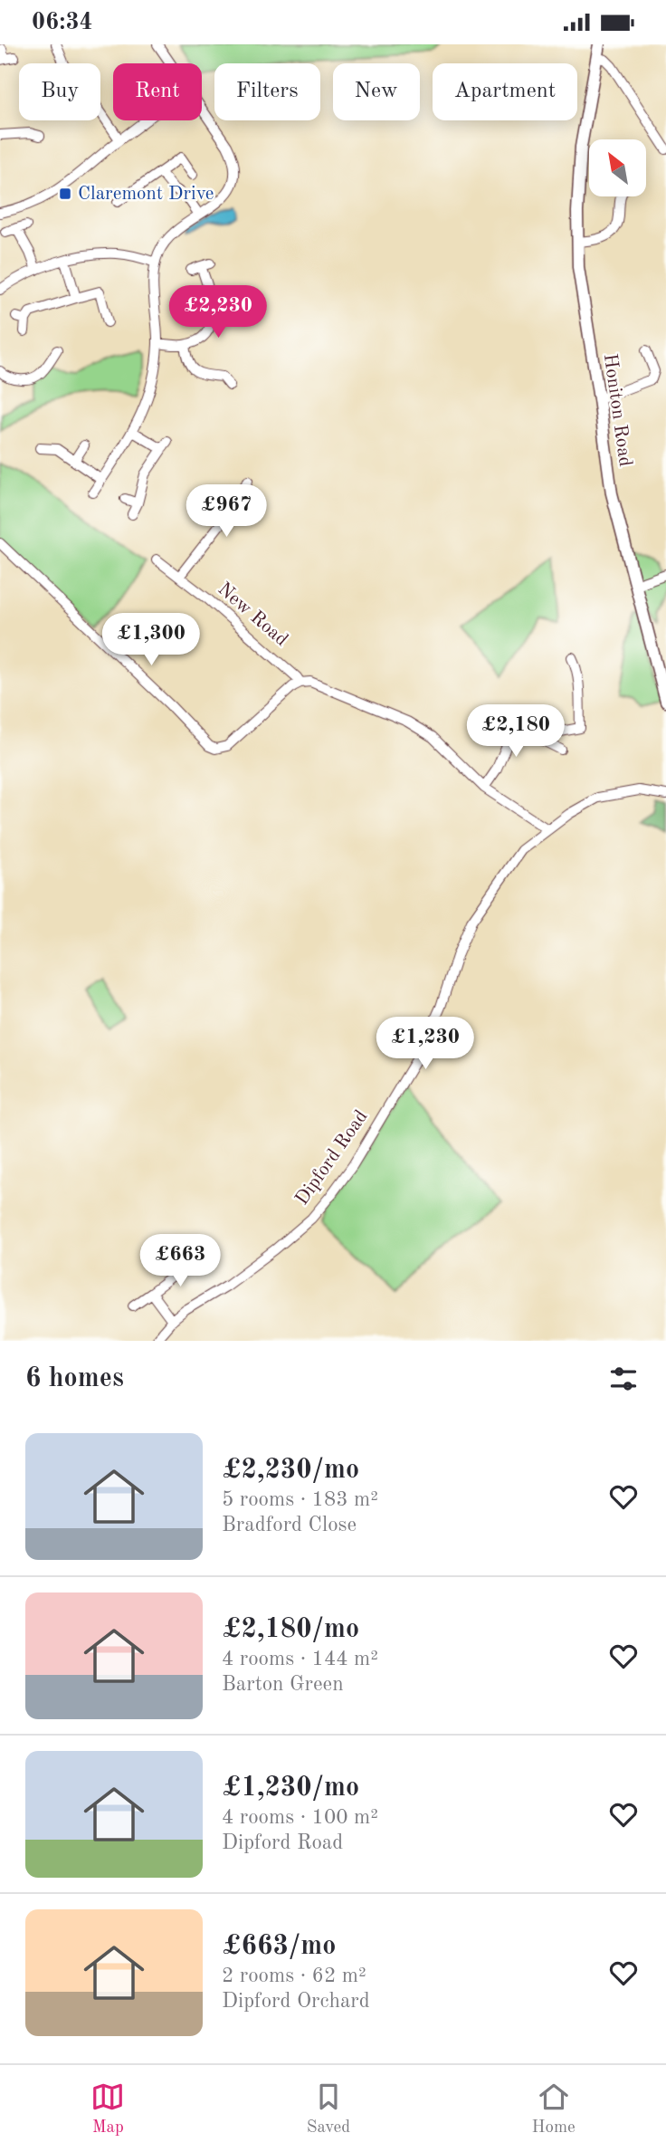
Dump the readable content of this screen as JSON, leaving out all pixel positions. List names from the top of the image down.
{
  "streets": {
    "street": ["Honiton Road", "New Road", "Dipford Road"]
  },
  "places": {
    "transit": ["Claremont Drive"]
  },
  "north": "top left",
  "page": {
    "status": "06:34",
    "chip": [
      "Buy",
      "Rent",
      "Filters",
      "New",
      "Apartment"
    ],
    "price": [
      "£2,230",
      "£967",
      "£1,300",
      "£2,180",
      "£1,230",
      "£663"
    ],
    "heading": "6 homes",
    "list": [
      {
        "name": "£2,230/mo",
        "note": "5 rooms · 183 m² · Bradford Close"
      },
      {
        "name": "£2,180/mo",
        "note": "4 rooms · 144 m² · Barton Green"
      },
      {
        "name": "£1,230/mo",
        "note": "4 rooms · 100 m² · Dipford Road"
      },
      {
        "name": "£663/mo",
        "note": "2 rooms · 62 m² · Dipford Orchard"
      }
    ],
    "tabs": ["Map", "Saved", "Home"]
  }
}
